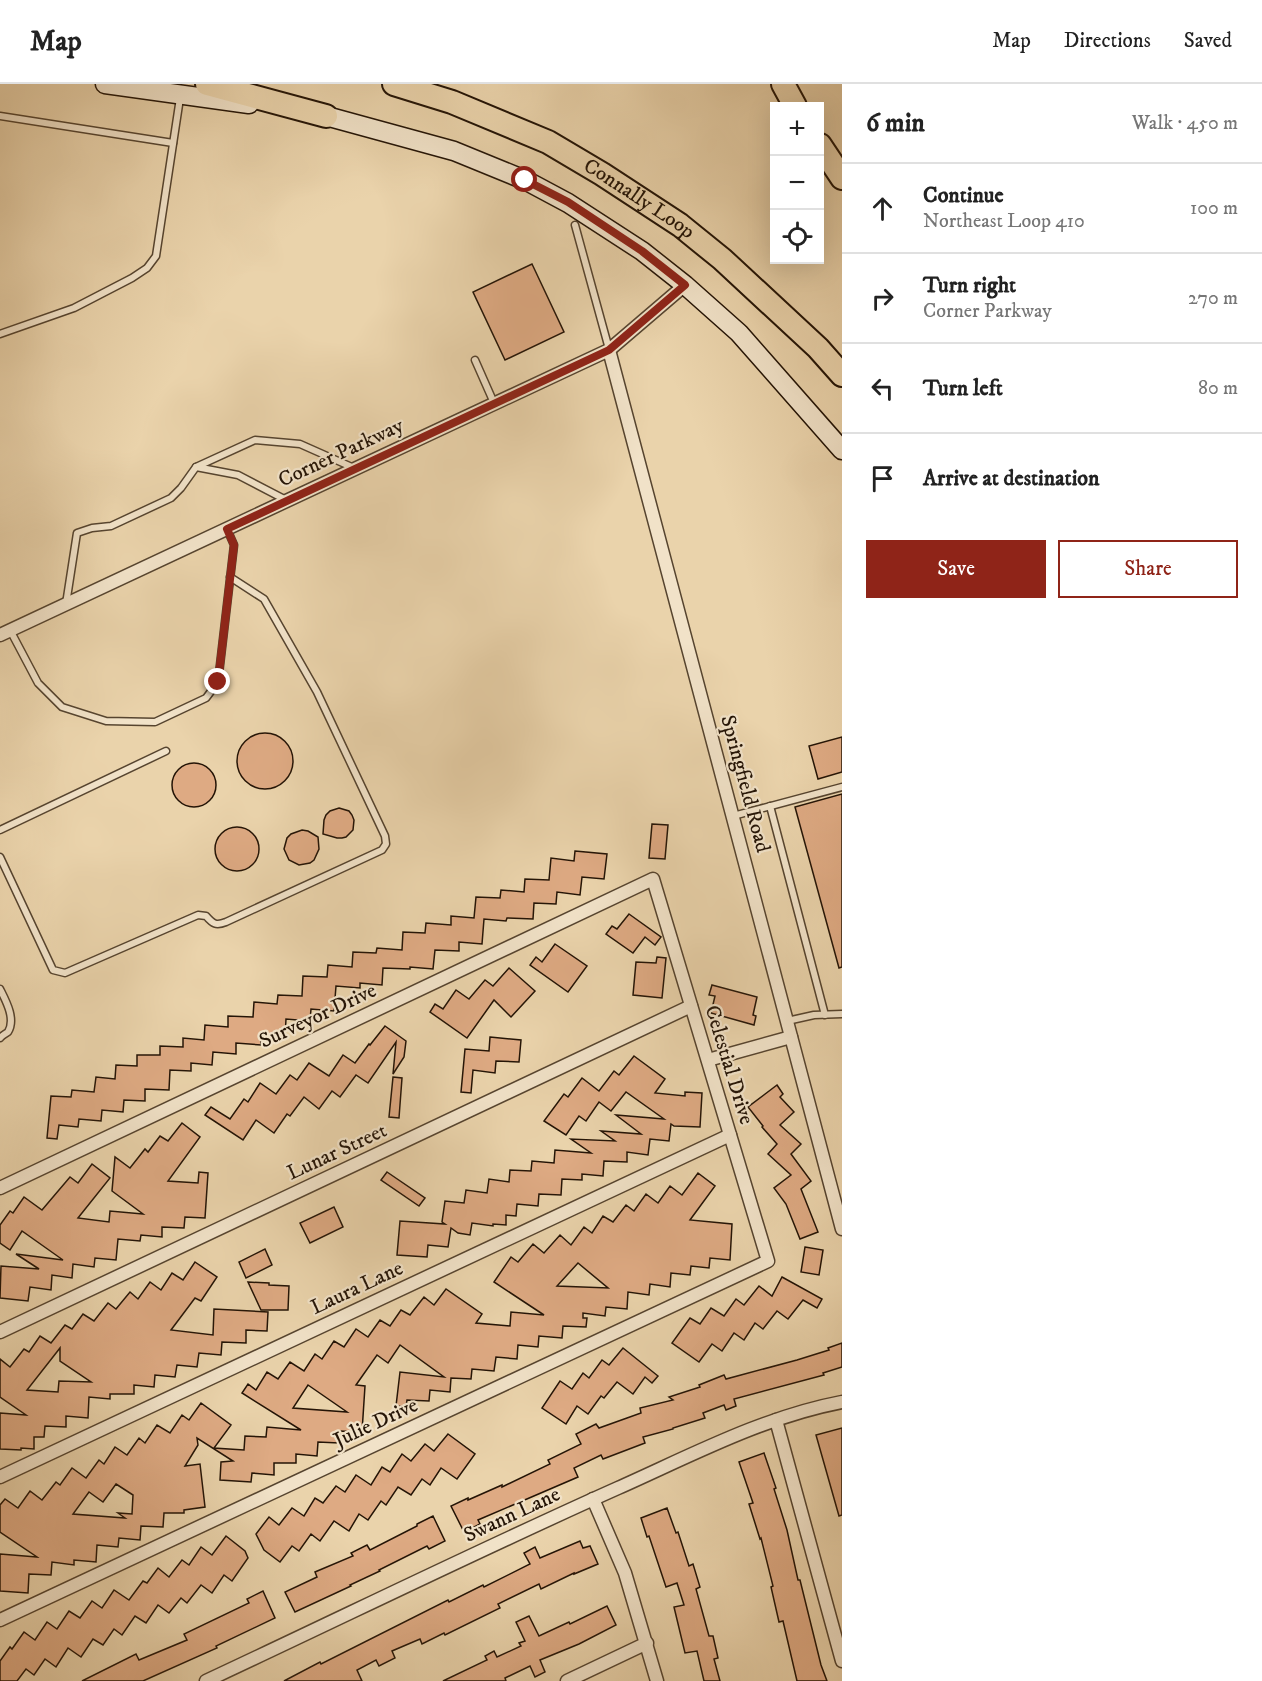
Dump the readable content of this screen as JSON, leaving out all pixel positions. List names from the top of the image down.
{
  "streets": {
    "highway": ["Connally Loop"],
    "street": [
      "Corner Parkway",
      "Springfield Road",
      "Surveyor Drive",
      "Celestial Drive",
      "Lunar Street",
      "Laura Lane",
      "Julie Drive",
      "Swann Lane"
    ]
  },
  "crossings": [
    ["Corner Parkway", "Springfield Road"],
    ["Surveyor Drive", "Celestial Drive"],
    ["Celestial Drive", "Lunar Street"],
    ["Celestial Drive", "Laura Lane"],
    ["Celestial Drive", "Julie Drive"]
  ],
  "page": {
    "header": "Map",
    "nav": ["Map", "Directions", "Saved"],
    "heading": ["6 min", "Walk · 450 m"],
    "map_buttons": ["+", "−"],
    "list": [
      ["Continue", "Northeast Loop 410", "100 m"],
      ["Turn right", "Corner Parkway", "270 m"],
      ["Turn left", "80 m"],
      "Arrive at destination"
    ],
    "buttons": ["Save", "Share"]
  }
}
